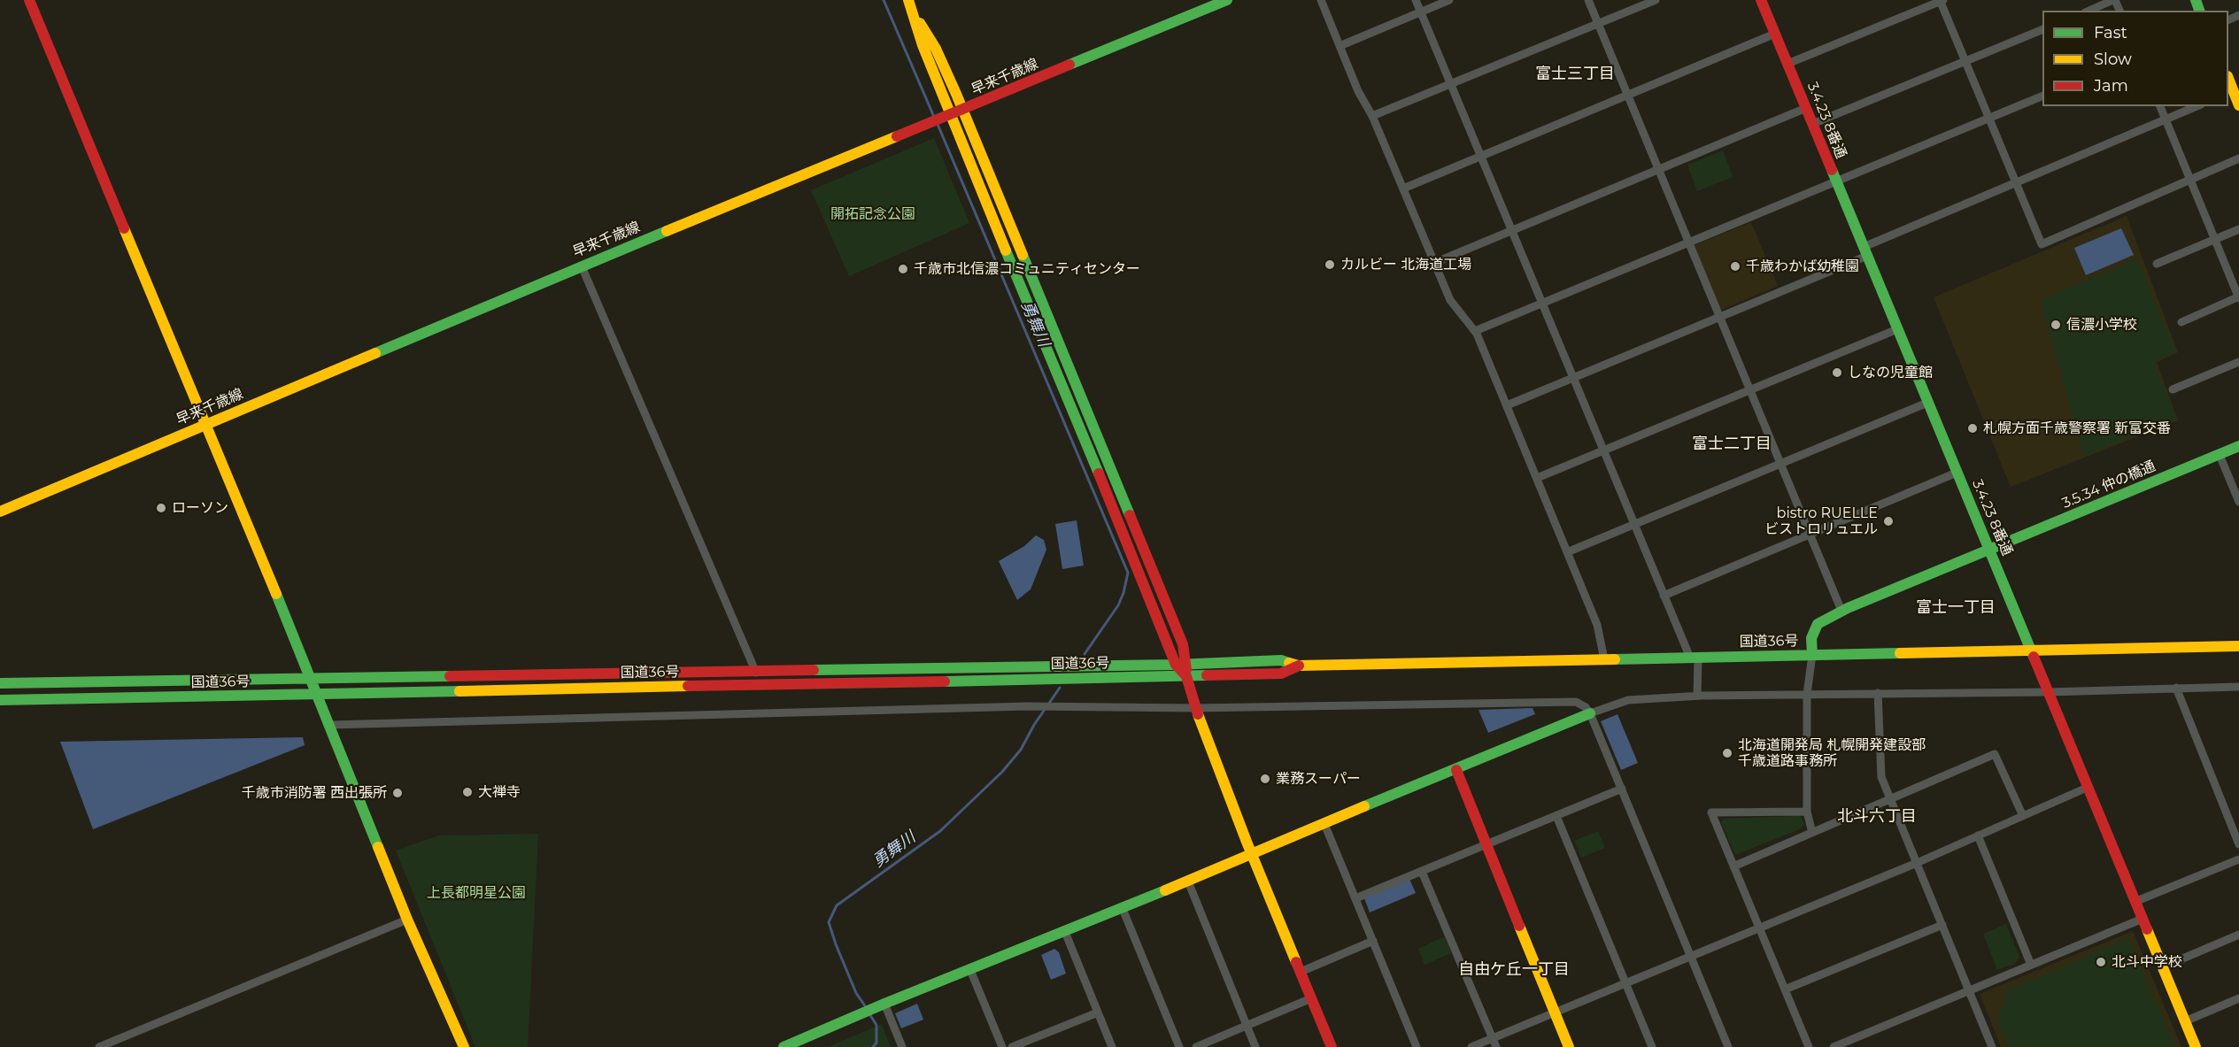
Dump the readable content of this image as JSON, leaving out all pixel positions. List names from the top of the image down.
{
  "streets": {
    "main road": [
      "早来千歳線",
      "3.4.23 8番通",
      "3.5.34 仲の橋通",
      "国道36号"
    ]
  },
  "crossings": [
    ["3.4.23 8番通", "3.5.34 仲の橋通"],
    ["3.4.23 8番通", "国道36号"],
    ["3.5.34 仲の橋通", "国道36号"]
  ],
  "districts": [
    "富士三丁目",
    "富士二丁目",
    "富士一丁目",
    "北斗六丁目",
    "自由ケ丘一丁目"
  ],
  "water": ["勇舞川"],
  "parks": ["開拓記念公園", "上長都明星公園"],
  "places": [
    "カルビー 北海道工場",
    "千歳わかば幼稚園",
    "千歳市北信濃コミュニティセンター",
    "信濃小学校",
    "しなの児童館",
    "札幌方面千歳警察署 新富交番",
    "ローソン",
    "bistro RUELLE ビストロリュエル",
    "北海道開発局 札幌開発建設部 千歳道路事務所",
    "業務スーパー",
    "大禅寺",
    "千歳市消防署 西出張所",
    "北斗中学校"
  ],
  "legend": ["Fast", "Slow", "Jam"]
}
